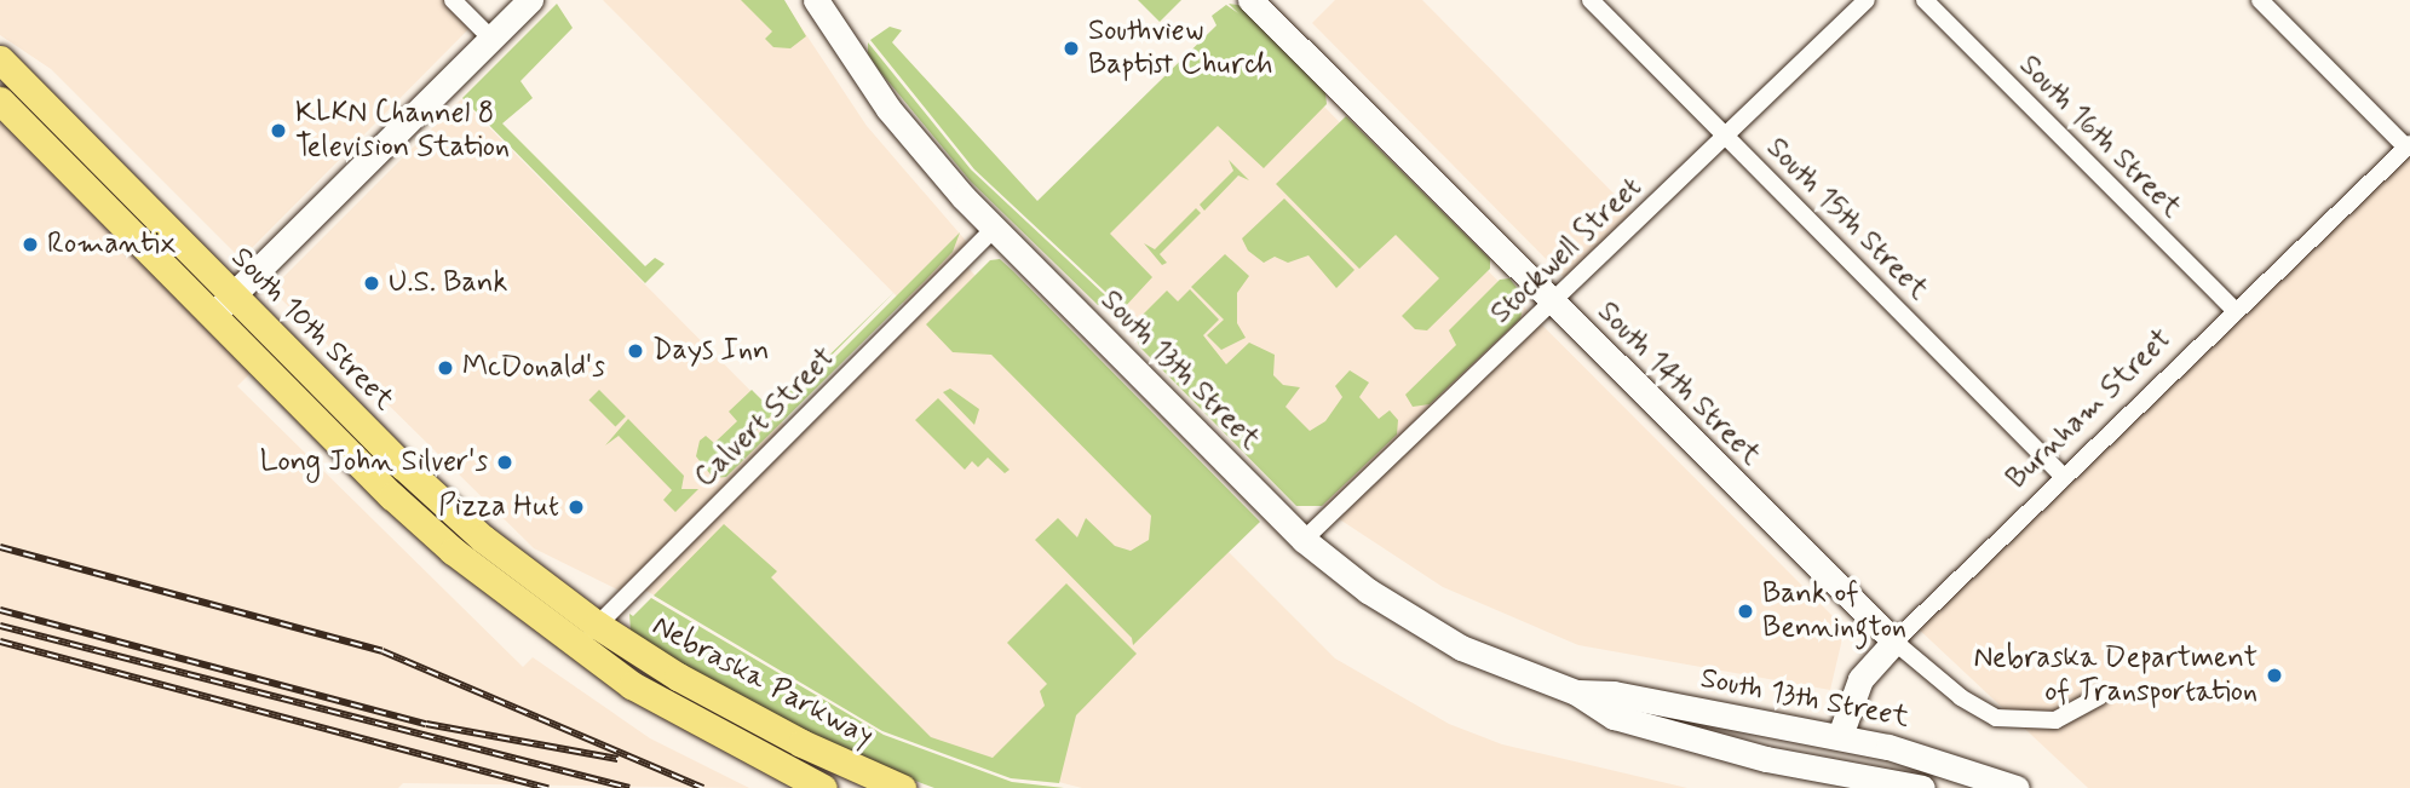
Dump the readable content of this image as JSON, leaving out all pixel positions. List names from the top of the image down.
{
  "streets": {
    "main road": [
      "South 10th Street",
      "South 13th Street",
      "South 14th Street",
      "Burnham Street",
      "Nebraska Parkway"
    ],
    "street": [
      "South 16th Street",
      "South 15th Street",
      "Stockwell Street",
      "Calvert Street"
    ]
  },
  "crossings": [
    ["South 16th Street", "Burnham Street"],
    ["South 15th Street", "Stockwell Street"],
    ["South 15th Street", "Burnham Street"],
    ["Stockwell Street", "South 13th Street"],
    ["Stockwell Street", "South 14th Street"],
    ["South 10th Street", "Calvert Street"],
    ["South 10th Street", "Nebraska Parkway"],
    ["South 13th Street", "Burnham Street"],
    ["South 13th Street", "Calvert Street"],
    ["South 14th Street", "Burnham Street"],
    ["Calvert Street", "Nebraska Parkway"]
  ],
  "places": [
    "Southview Baptist Church",
    "KLKN Channel 8 Television Station",
    "Romantix",
    "U.S. Bank",
    "Days Inn",
    "McDonald's",
    "Long John Silver's",
    "Pizza Hut",
    "Bank of Bennington",
    "Nebraska Department of Transportation"
  ]
}
